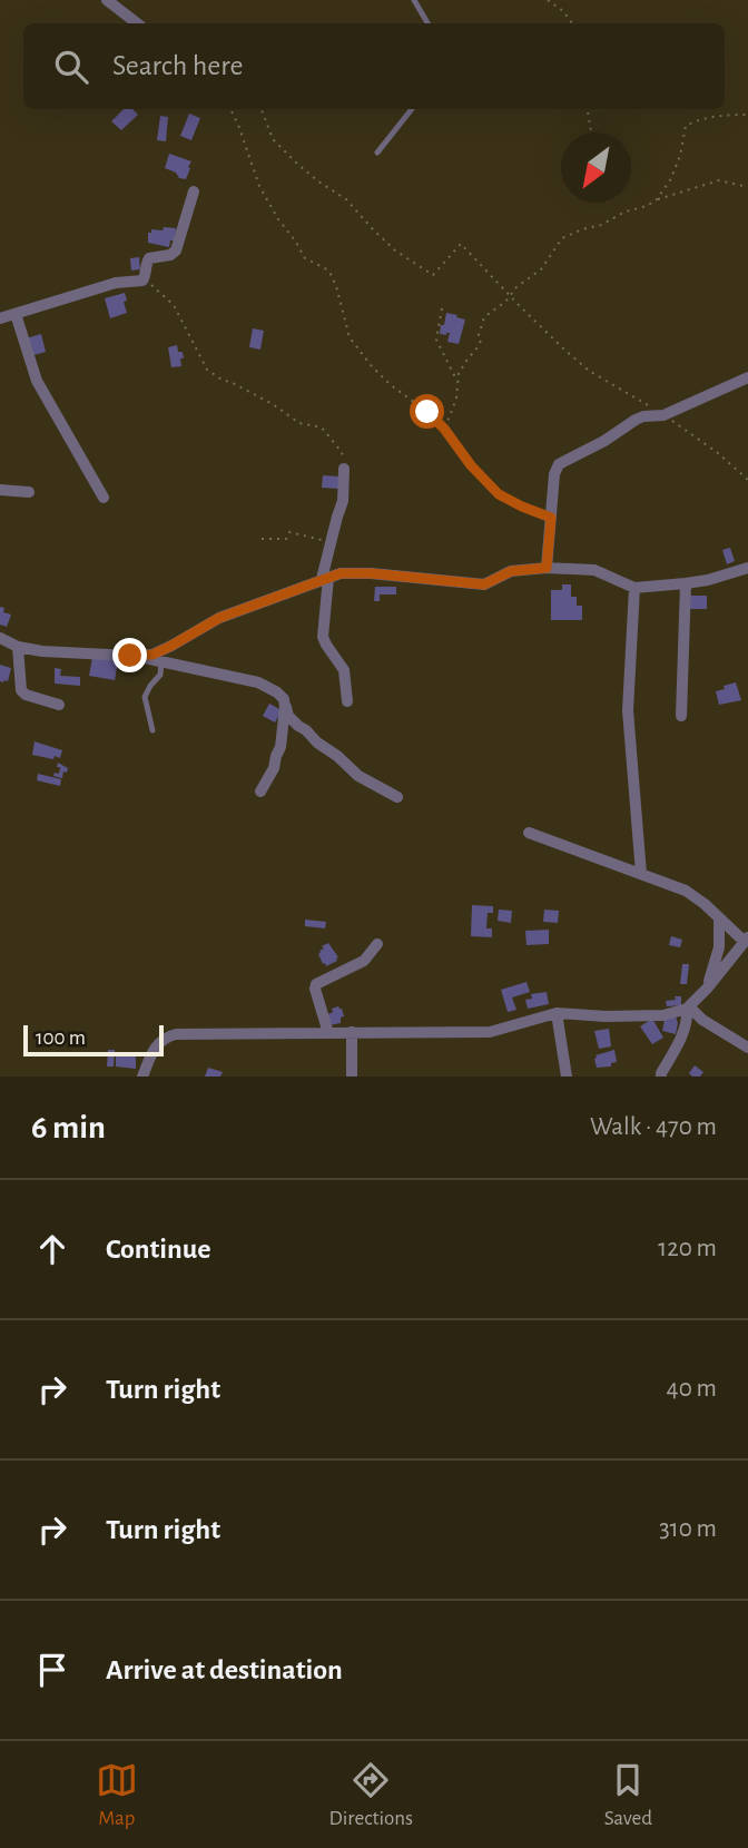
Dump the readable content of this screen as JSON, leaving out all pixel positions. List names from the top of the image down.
{
  "scale_bar": "100 m",
  "north": "bottom left",
  "page": {
    "search": "Search here",
    "scale": "100 m",
    "heading": ["6 min", "Walk · 470 m"],
    "list": [
      ["Continue", "120 m"],
      ["Turn right", "40 m"],
      ["Turn right", "310 m"],
      "Arrive at destination"
    ],
    "nav": ["Map", "Directions", "Saved"]
  }
}
